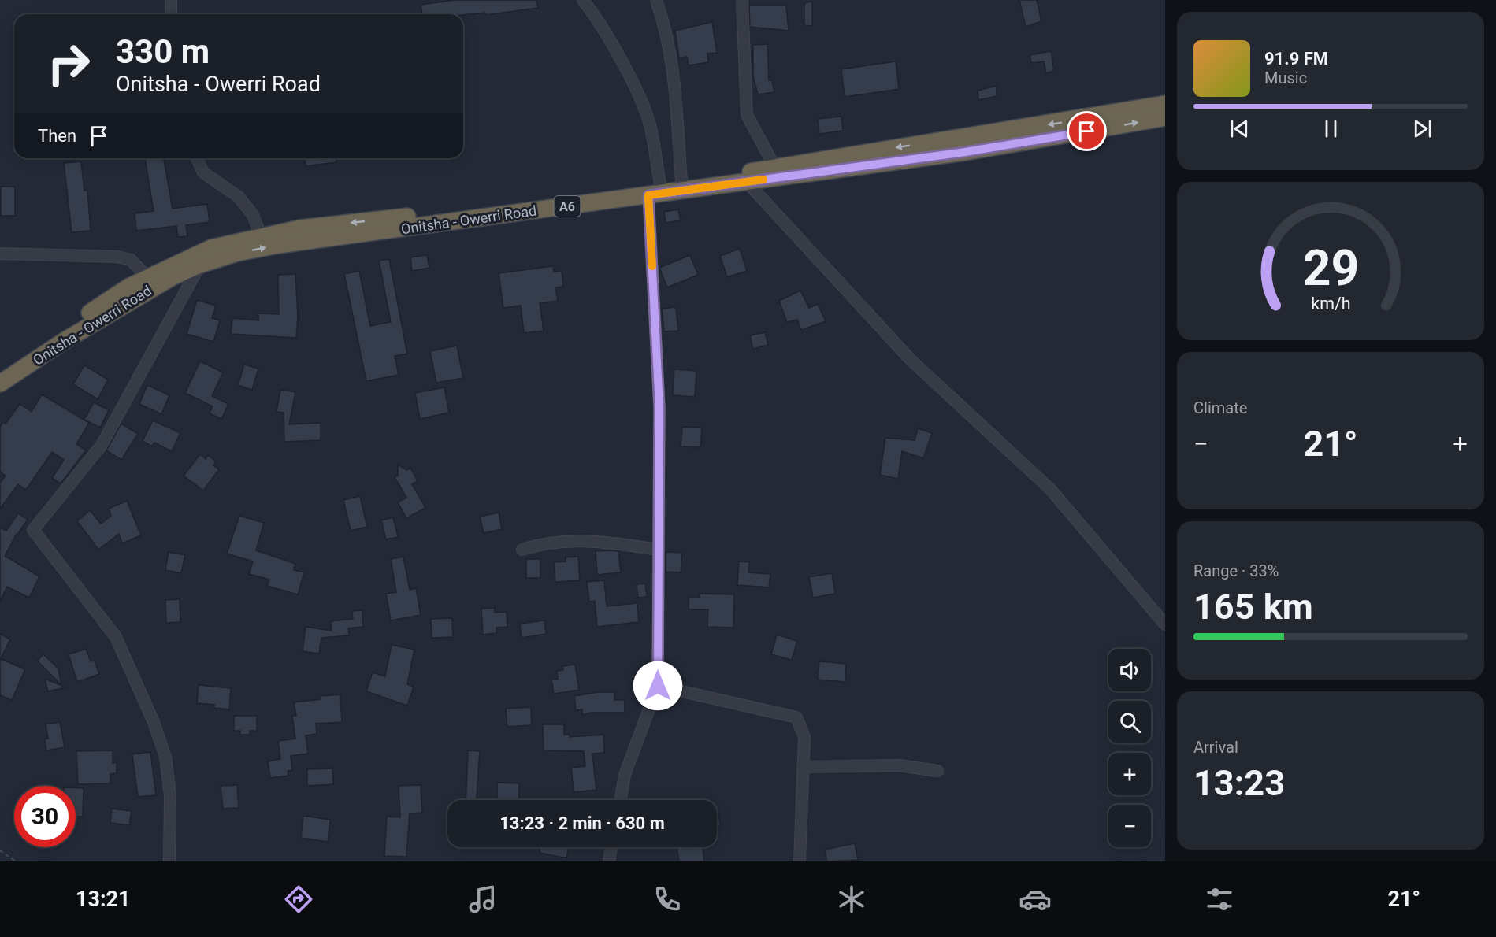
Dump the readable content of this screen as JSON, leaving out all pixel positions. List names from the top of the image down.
{
  "streets": {
    "highway": ["A6", "Onitsha - Owerri Road"]
  },
  "page": {
    "turn": ["330 m", "Onitsha - Owerri Road"],
    "song": ["91.9 FM", "Music"],
    "then": "Then",
    "tile": [
      "Climate",
      ["Range · 33%", "165 km"],
      ["Arrival", "13:23"]
    ],
    "heat": ["−", "21°", "+"],
    "map_buttons": ["+", "−"],
    "limit": "30",
    "trip": "13:23 · 2 min · 630 m",
    "tabs": ["13:21", "21°"],
    "gauge": ["29", "km/h"]
  }
}
